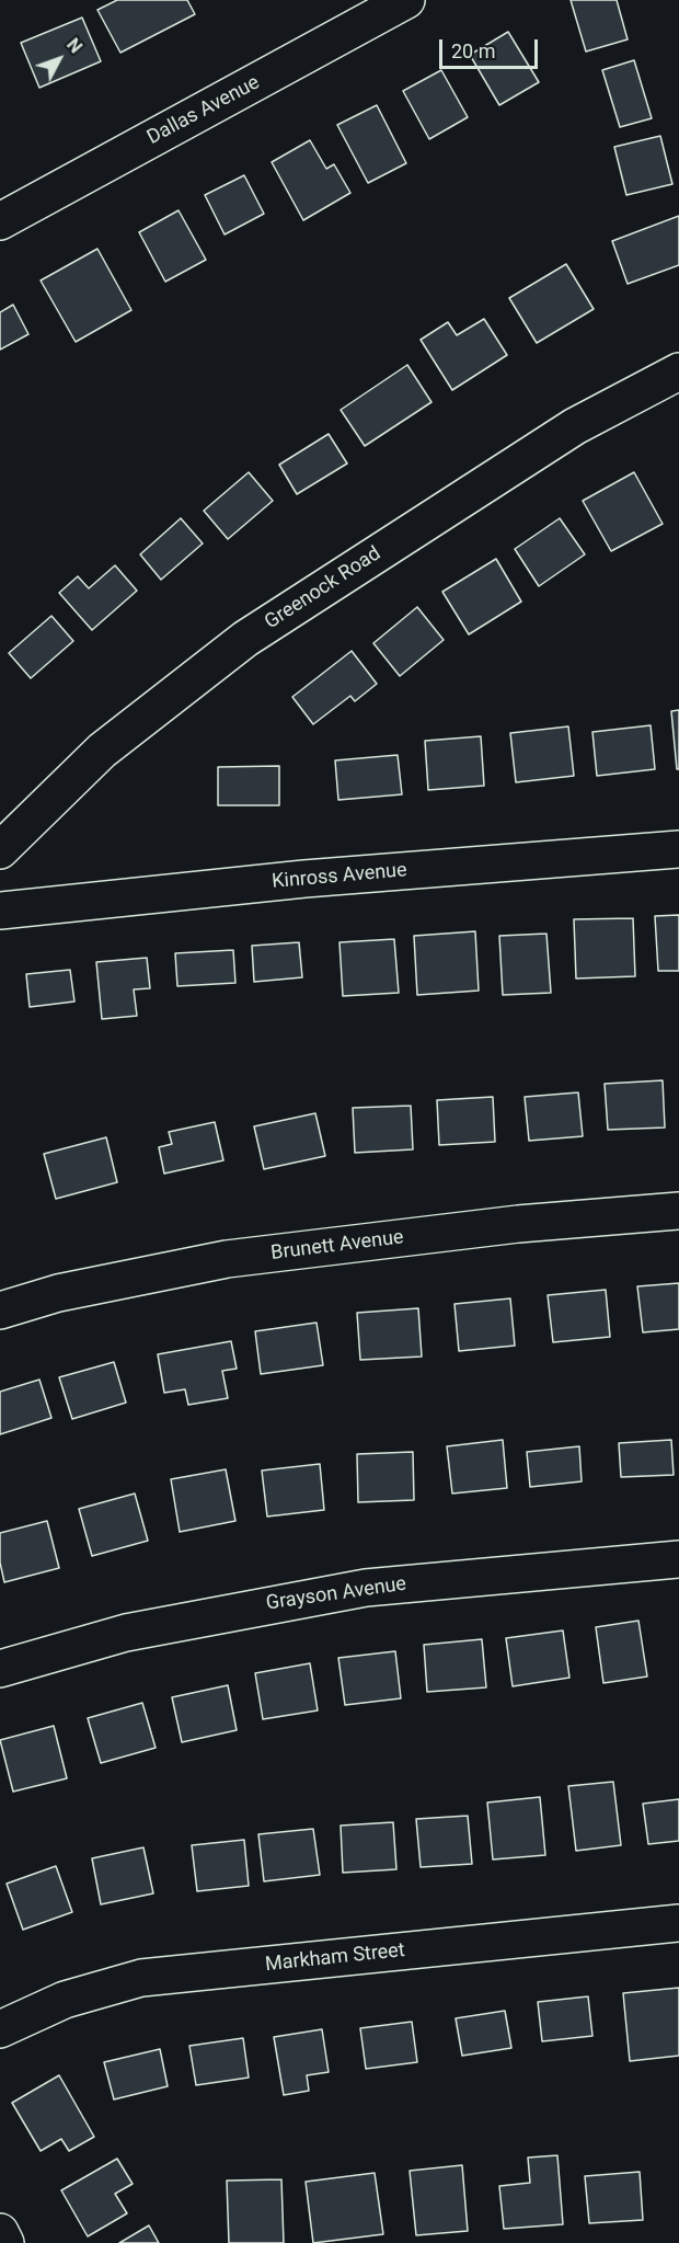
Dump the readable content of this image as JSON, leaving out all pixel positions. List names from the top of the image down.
{
  "streets": {
    "street": [
      "Dallas Avenue",
      "Greenock Road",
      "Kinross Avenue",
      "Brunett Avenue",
      "Grayson Avenue",
      "Markham Street"
    ]
  },
  "scale_bar": "20 m",
  "north": "top right"
}
